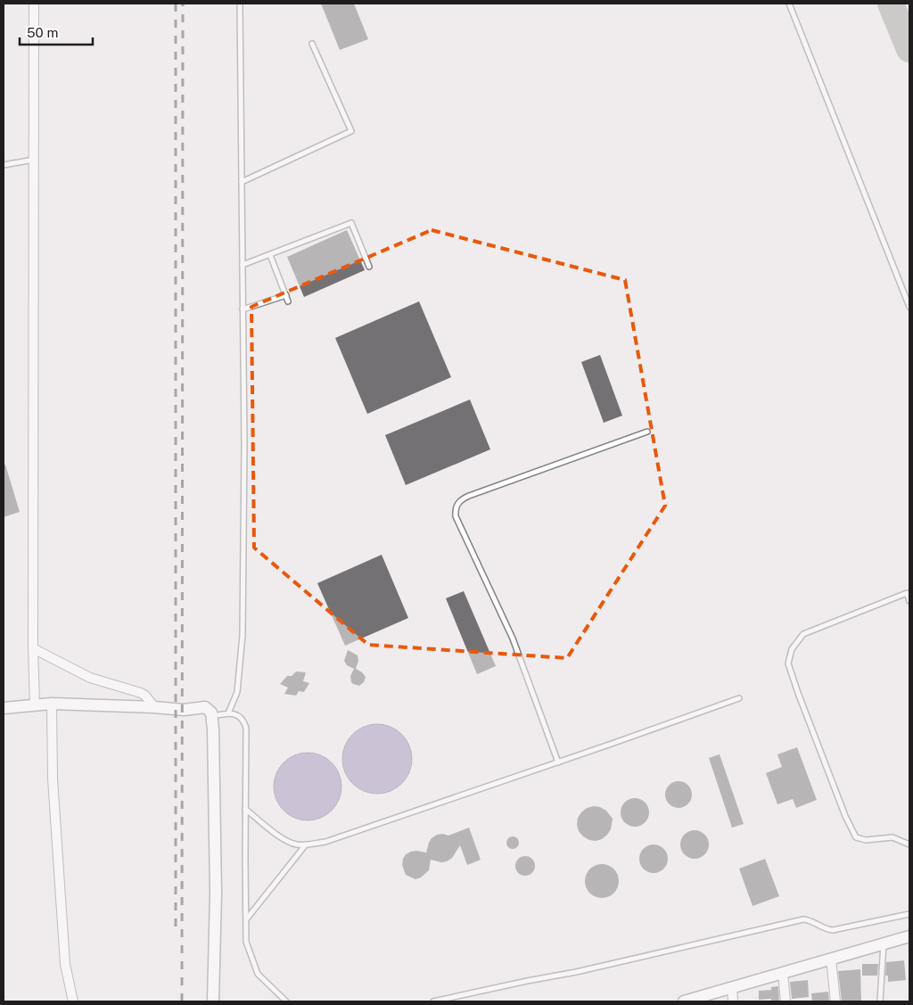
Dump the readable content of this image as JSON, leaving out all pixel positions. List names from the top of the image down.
{
  "scale_bar": "50 m"
}
